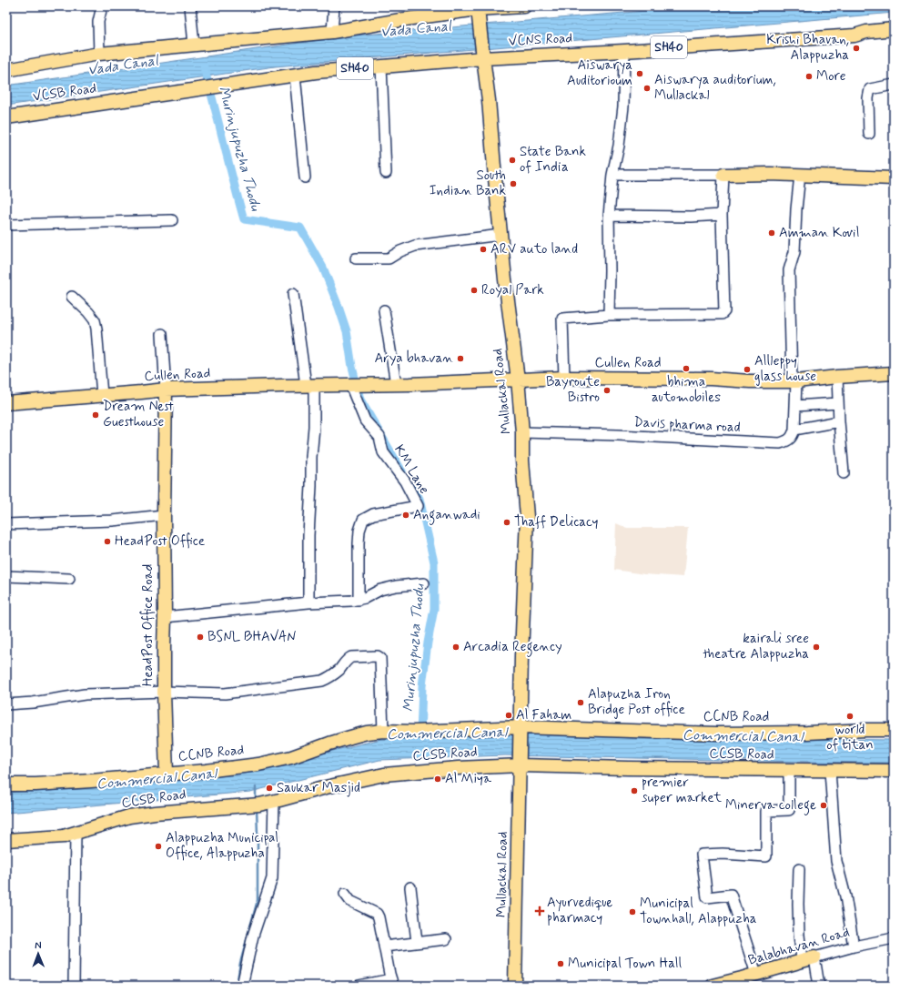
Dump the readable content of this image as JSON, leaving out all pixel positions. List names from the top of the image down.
{
  "streets": {
    "main road": [
      "VCNS Road",
      "SH40",
      "VCSB Road",
      "Cullen Road",
      "Mullackal Road",
      "HeadPost Office Road",
      "CCNB Road",
      "CCSB Road",
      "Balabhavan Road"
    ],
    "street": ["Davis pharma road", "KM Lane"]
  },
  "crossings": [
    ["VCNS Road", "VCSB Road"],
    ["VCNS Road", "Mullackal Road"],
    ["Cullen Road", "Mullackal Road"],
    ["Cullen Road", "KM Lane"],
    ["Cullen Road", "HeadPost Office Road"],
    ["Mullackal Road", "Davis pharma road"],
    ["Mullackal Road", "CCNB Road"],
    ["Mullackal Road", "CCSB Road"],
    ["HeadPost Office Road", "CCNB Road"]
  ],
  "water": ["Vada Canal", "Murinjupuzha Thodu", "Commercial Canal"],
  "places": {
    "other": [
      "Krishi Bhavan, Alappuzha",
      "Aiswarya Auditorioum",
      "More",
      "Aiswarya auditorium, Mullackal",
      "State Bank of India",
      "South Indian Bank",
      "Amman Kovil",
      "ARV auto land",
      "Royal Park",
      "Arya bhavan",
      "bhima automobiles",
      "Allleppy glass house",
      "Bayroute Bistro",
      "Dream Nest Guesthouse",
      "Anganwadi",
      "Thaff Delicacy",
      "HeadPost Office",
      "BSNL BHAVAN",
      "Arcadia Regency",
      "kairali sree theatre Alappuzha",
      "Alapuzha Iron Bridge Post office",
      "Al Faham",
      "world of titan",
      "Al Miya",
      "Saukar Masjid",
      "premier super market",
      "Minerva college",
      "Alappuzha Municipal Office, Alappuzha",
      "Municipal Townhall, Alappuzha",
      "Municipal Town Hall"
    ],
    "health": ["Ayurvedique pharmacy"]
  },
  "north": "top"
}
